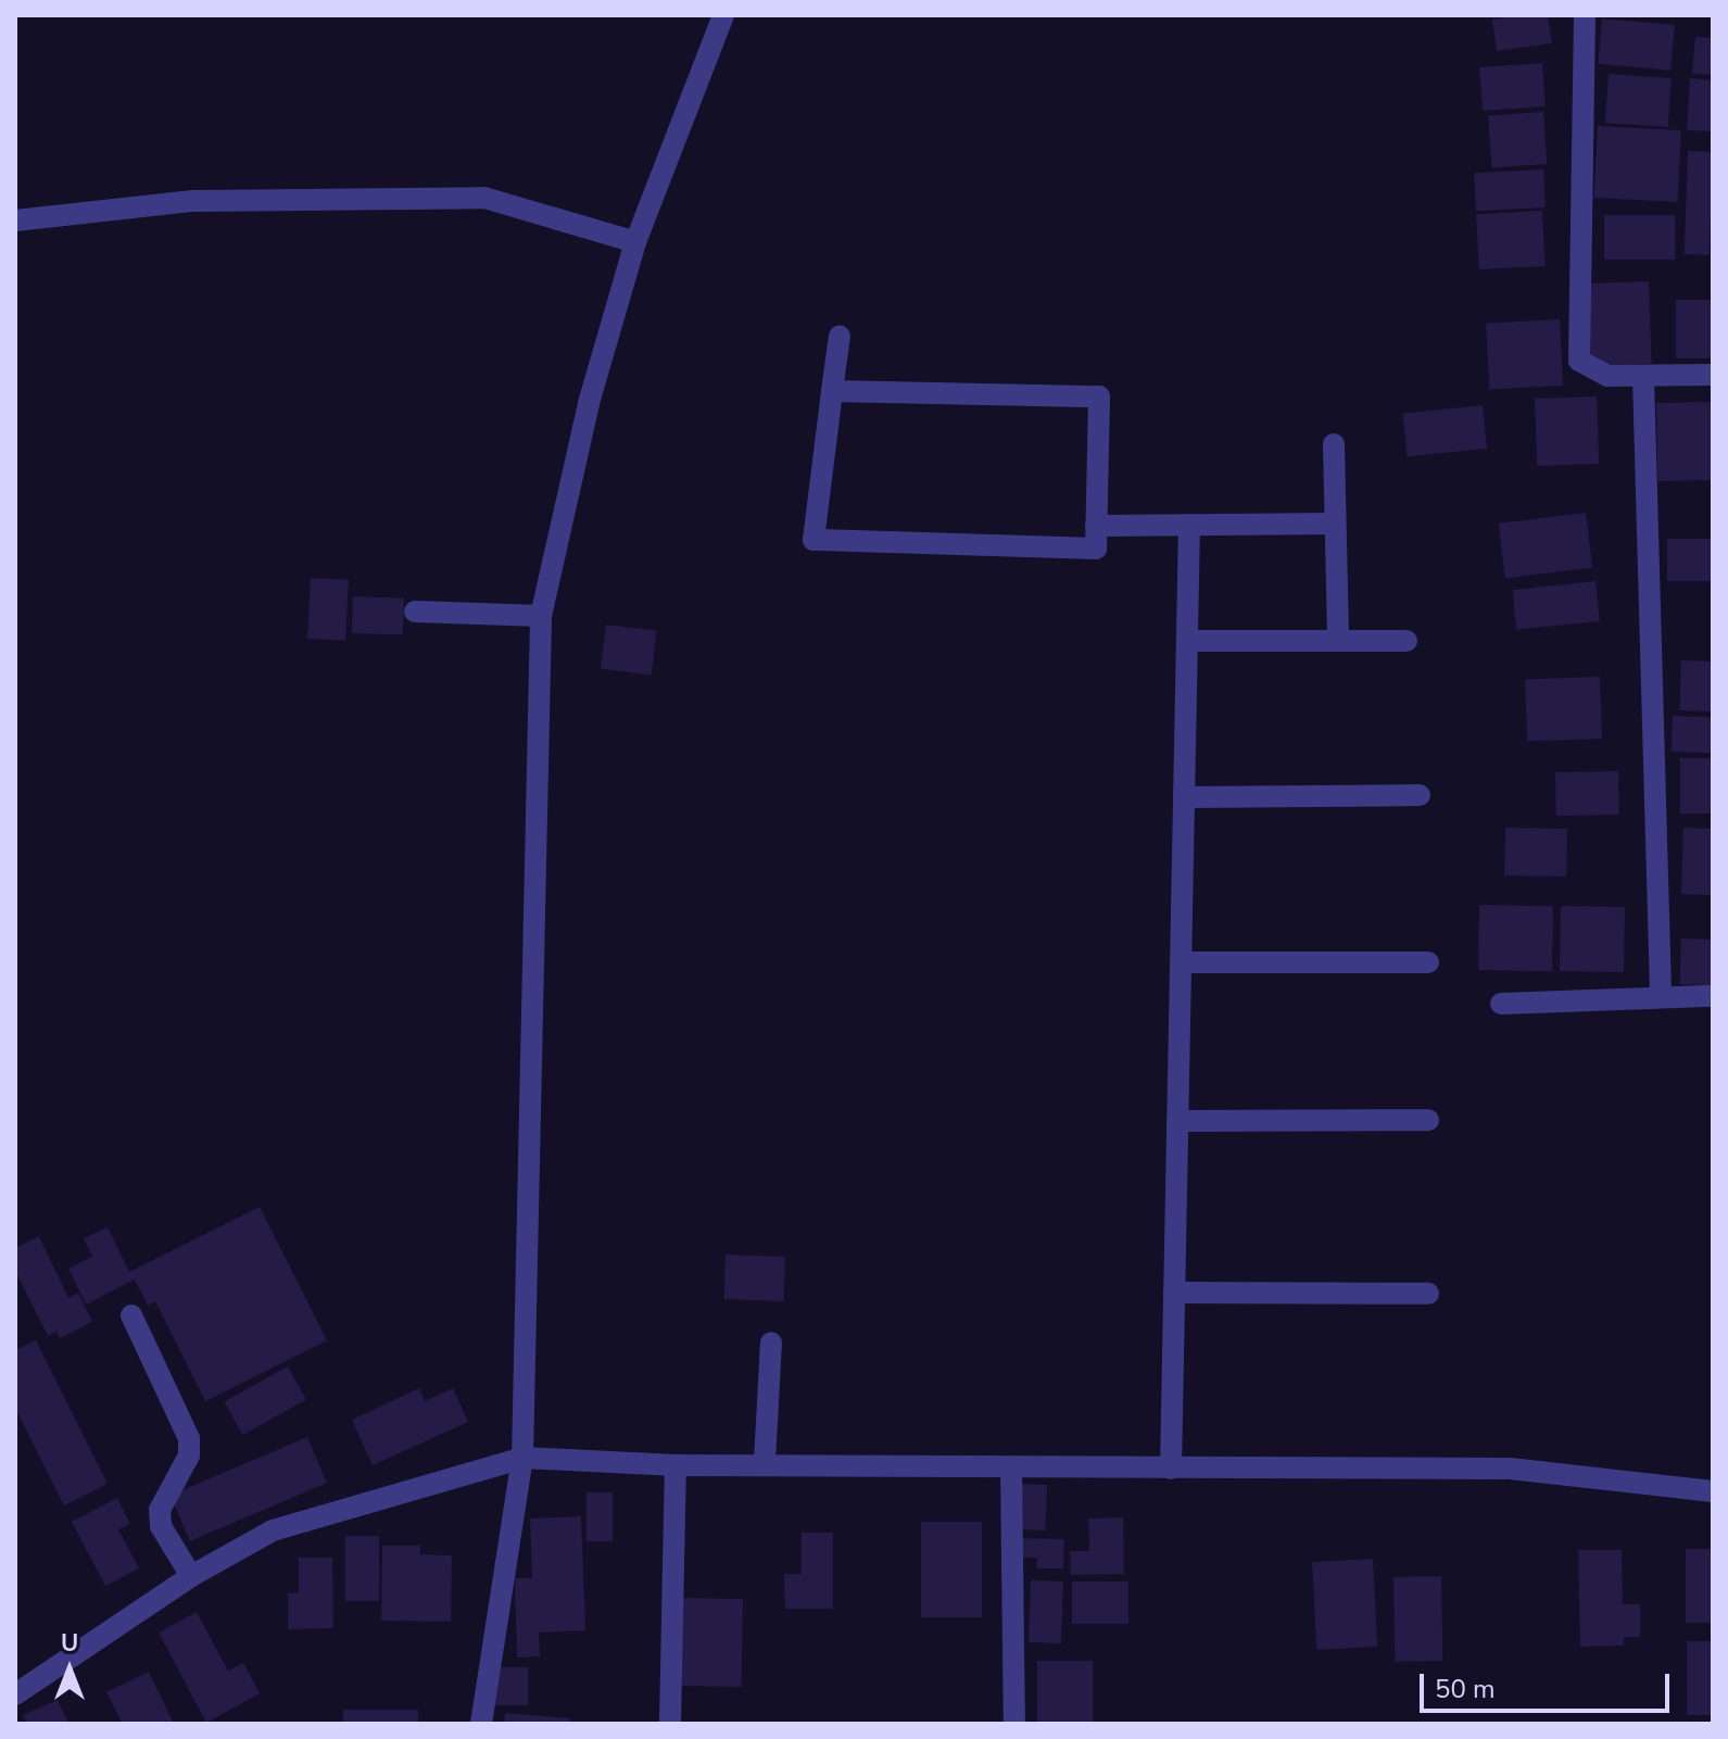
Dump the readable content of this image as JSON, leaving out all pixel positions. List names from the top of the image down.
{
  "scale_bar": "50 m",
  "north": "top"
}
